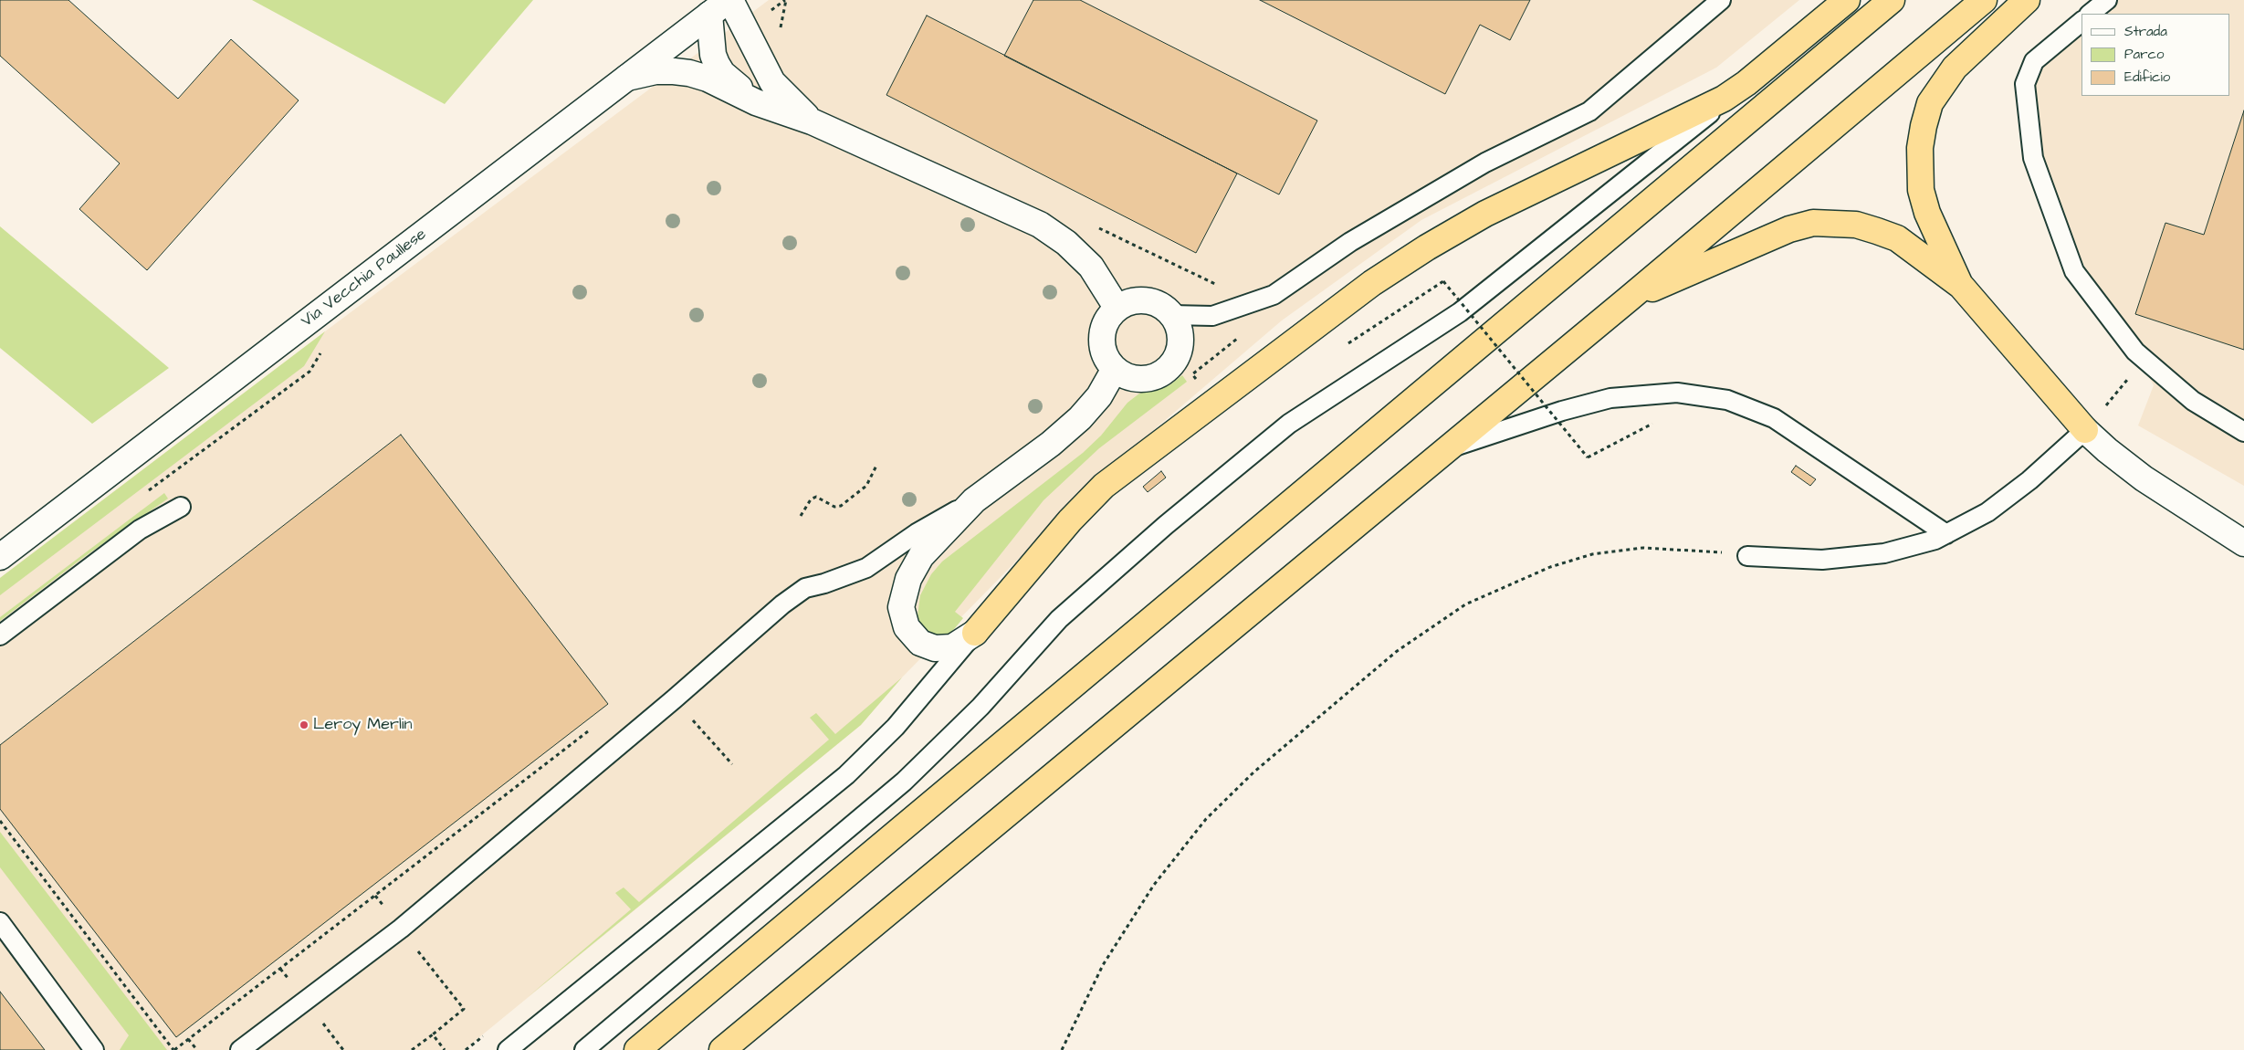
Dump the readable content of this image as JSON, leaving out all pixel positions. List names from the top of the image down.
{
  "streets": {
    "street": ["Via Vecchia Paullese"]
  },
  "places": ["Leroy Merlin"],
  "legend": ["Strada", "Parco", "Edificio"]
}
